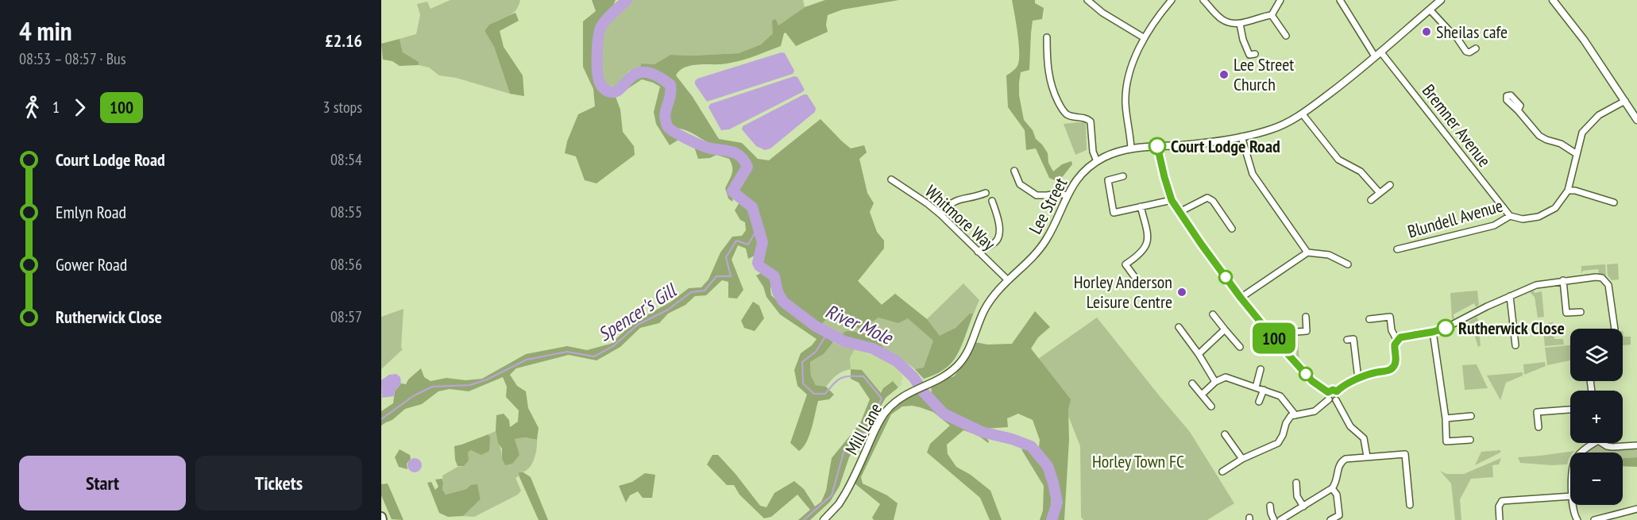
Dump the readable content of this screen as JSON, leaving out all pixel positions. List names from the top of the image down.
{
  "streets": {
    "street": [
      "Bremner Avenue",
      "Lee Street",
      "Whitmore Way",
      "Blundell Avenue",
      "Mill Lane"
    ]
  },
  "crossings": [
    ["Bremner Avenue", "Lee Street"],
    ["Bremner Avenue", "Blundell Avenue"],
    ["Lee Street", "Whitmore Way"],
    ["Lee Street", "Mill Lane"]
  ],
  "water": ["Spencer's Gill", "River Mole"],
  "parks": ["Horley Town FC"],
  "places": [
    "Sheilas cafe",
    "Lee Street Church",
    "Court Lodge Road",
    "Horley Anderson Leisure Centre",
    "Rutherwick Close"
  ],
  "lines": ["bus line 100"],
  "page": {
    "heading": ["4 min", "08:53 – 08:57 · Bus", "£2.16"],
    "on_map": "100",
    "legs": ["1", "100", "3 stops"],
    "list": [
      {
        "name": "Court Lodge Road",
        "value": "08:54"
      },
      {
        "name": "Emlyn Road",
        "value": "08:55"
      },
      {
        "name": "Gower Road",
        "value": "08:56"
      },
      {
        "name": "Rutherwick Close",
        "value": "08:57"
      }
    ],
    "map_buttons": ["+", "−"],
    "buttons": ["Start", "Tickets"]
  }
}
